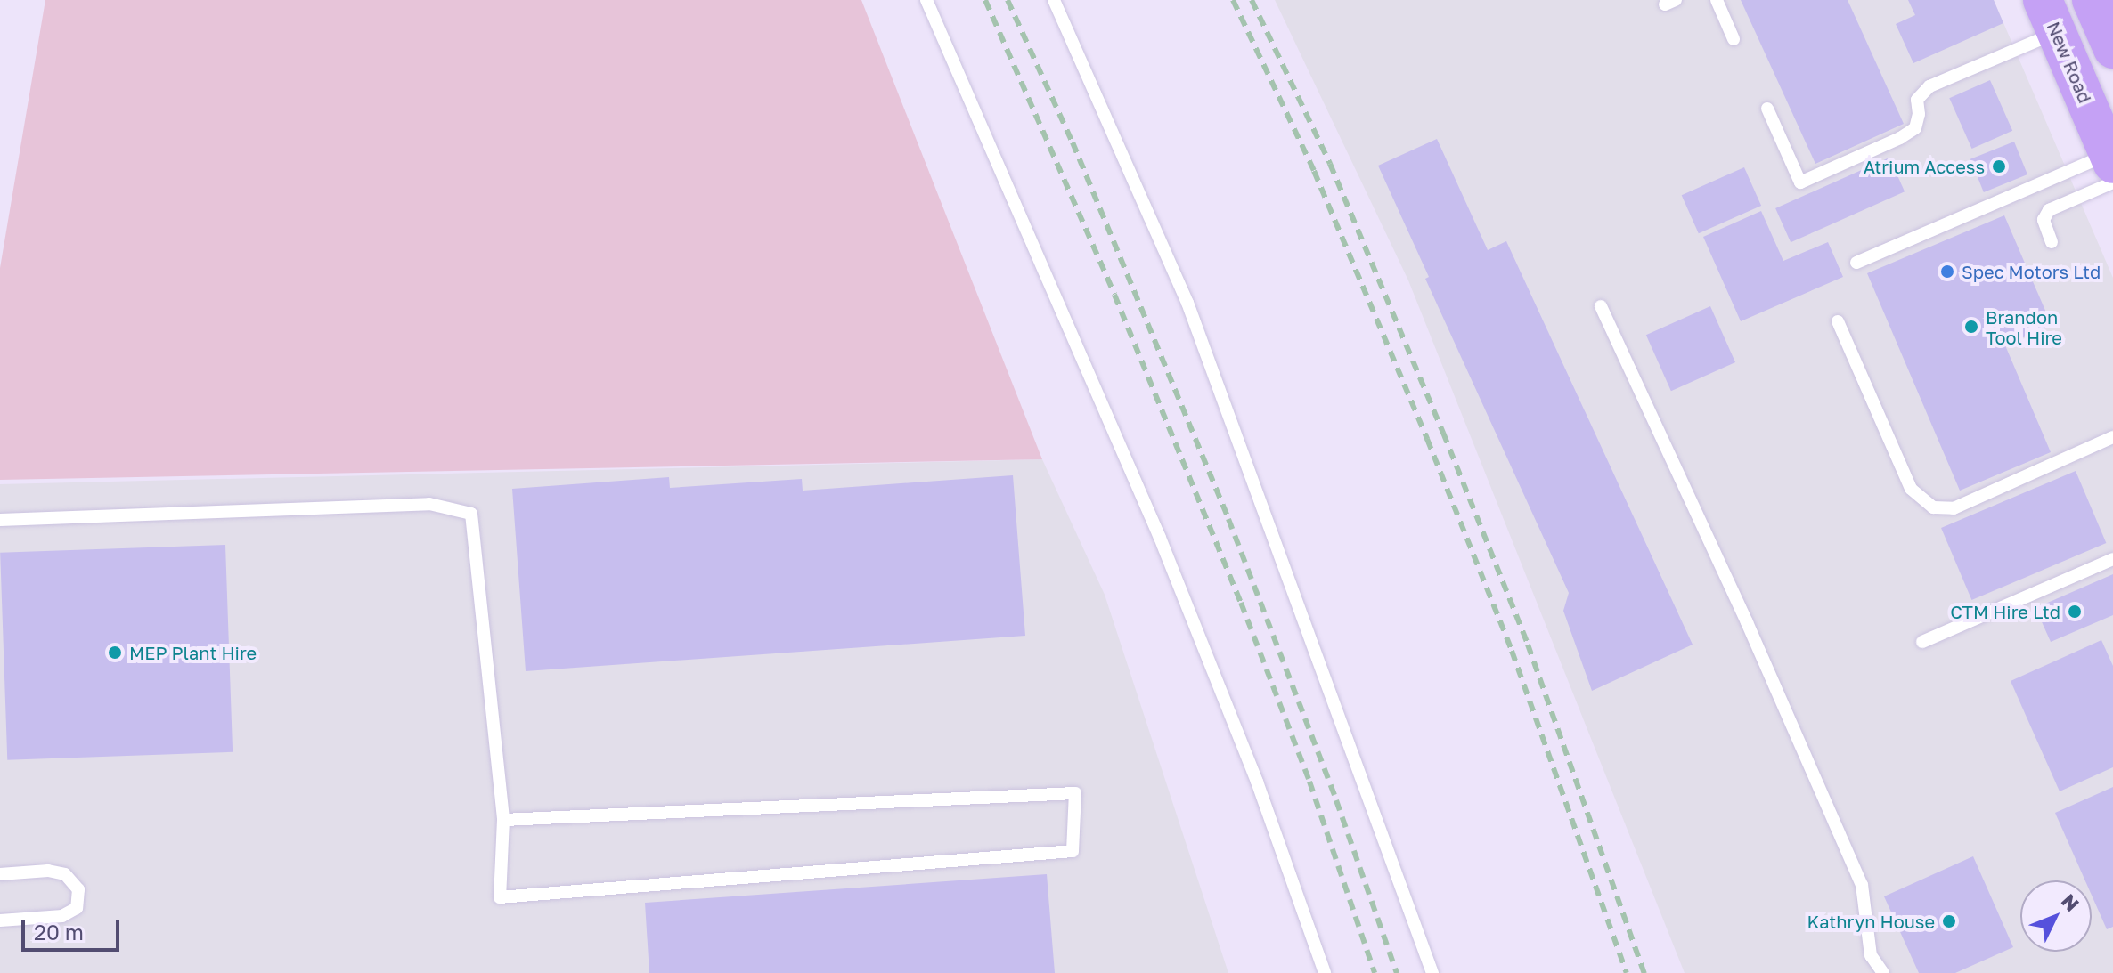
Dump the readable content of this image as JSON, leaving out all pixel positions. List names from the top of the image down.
{
  "streets": {
    "main road": ["New Road"]
  },
  "places": [
    "Atrium Access",
    "Spec Motors Ltd",
    "Brandon Tool Hire",
    "CTM Hire Ltd",
    "MEP Plant Hire",
    "Kathryn House"
  ],
  "scale_bar": "20 m",
  "north": "top right"
}
